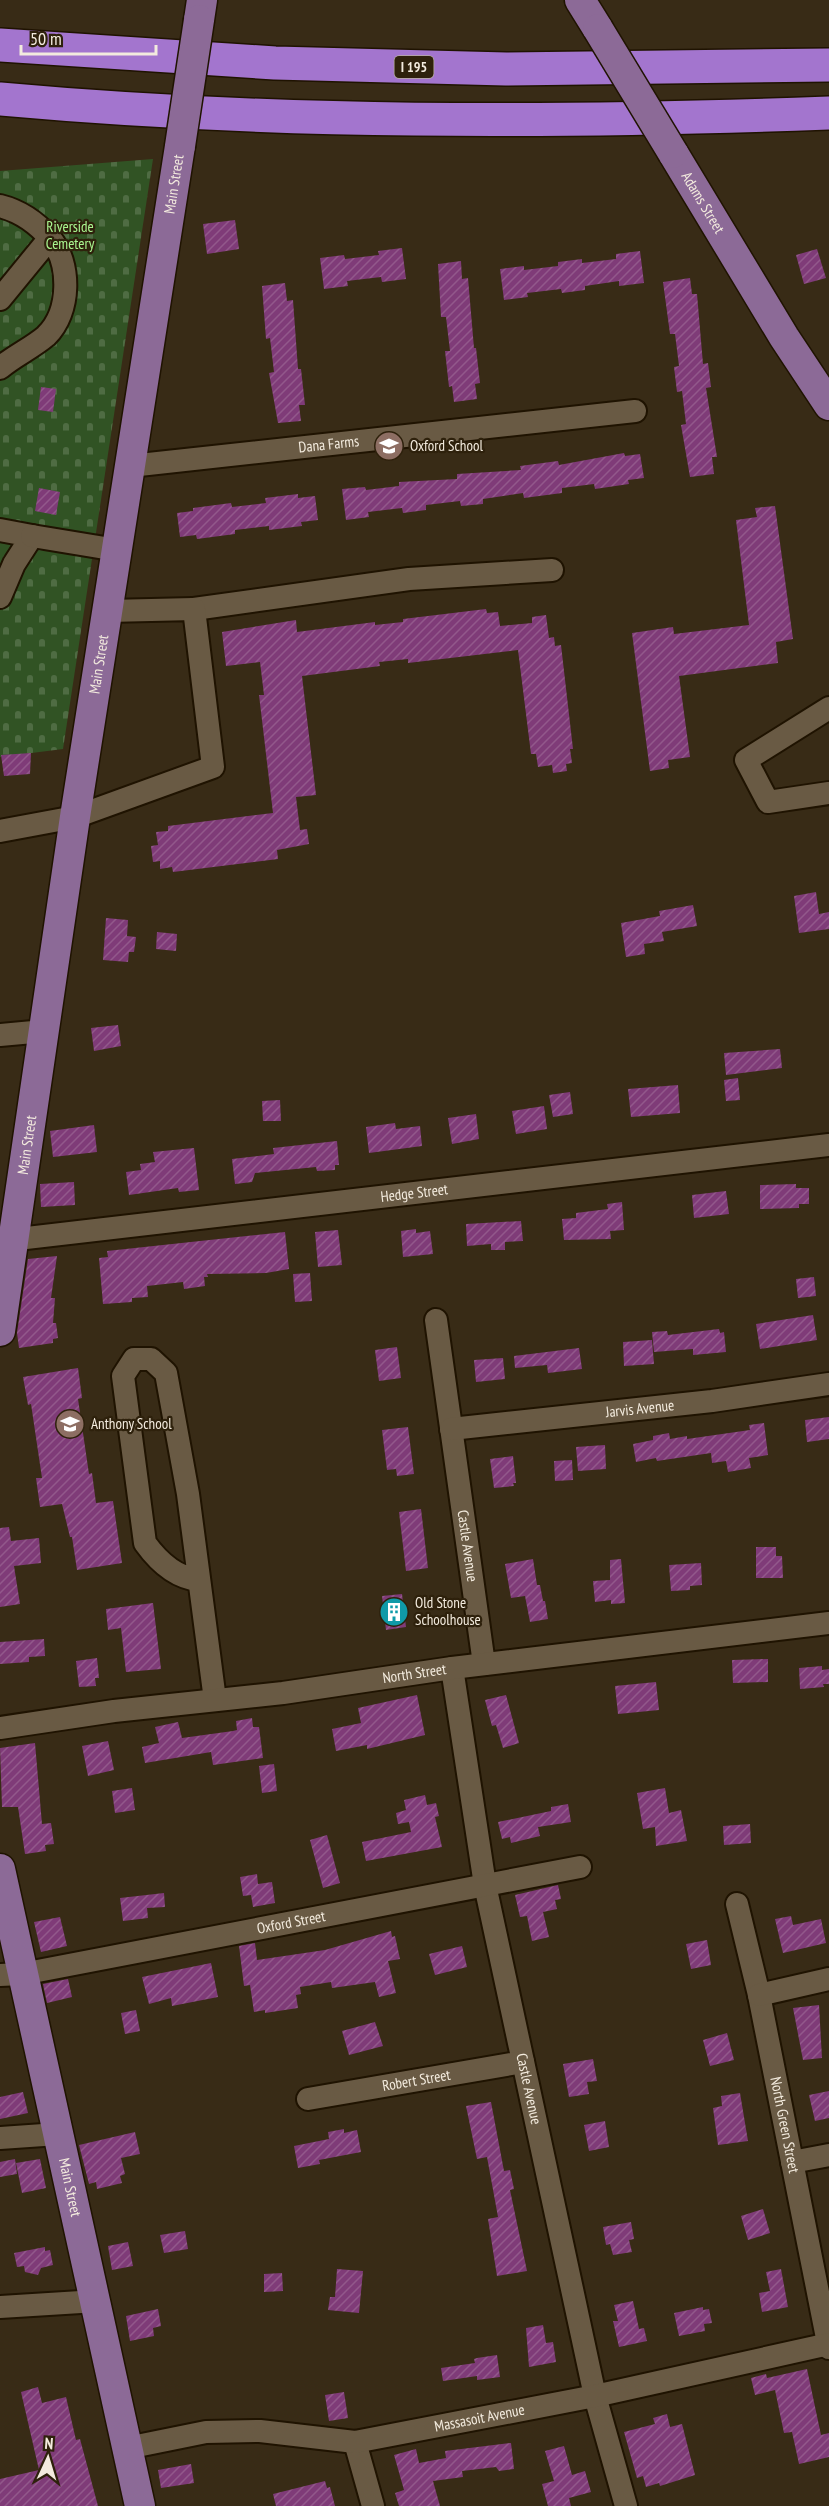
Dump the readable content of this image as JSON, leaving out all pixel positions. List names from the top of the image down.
{
  "streets": {
    "highway": ["I 195"],
    "main road": ["Main Street", "Adams Street"],
    "street": [
      "Dana Farms",
      "Hedge Street",
      "Jarvis Avenue",
      "Castle Avenue",
      "North Street",
      "Oxford Street",
      "Robert Street",
      "North Green Street",
      "Massasoit Avenue"
    ]
  },
  "crossings": [
    ["Main Street", "Dana Farms"],
    ["Main Street", "Hedge Street"],
    ["Main Street", "Oxford Street"],
    ["Main Street", "Massasoit Avenue"],
    ["Jarvis Avenue", "Castle Avenue"],
    ["Castle Avenue", "North Street"],
    ["Castle Avenue", "Oxford Street"],
    ["Castle Avenue", "Robert Street"],
    ["Castle Avenue", "Massasoit Avenue"],
    ["North Green Street", "Massasoit Avenue"]
  ],
  "parks": ["Riverside Cemetery"],
  "places": {
    "school or university": ["Oxford School", "Anthony School"],
    "building": ["Old Stone Schoolhouse"]
  },
  "scale_bar": "50 m",
  "north": "top"
}
